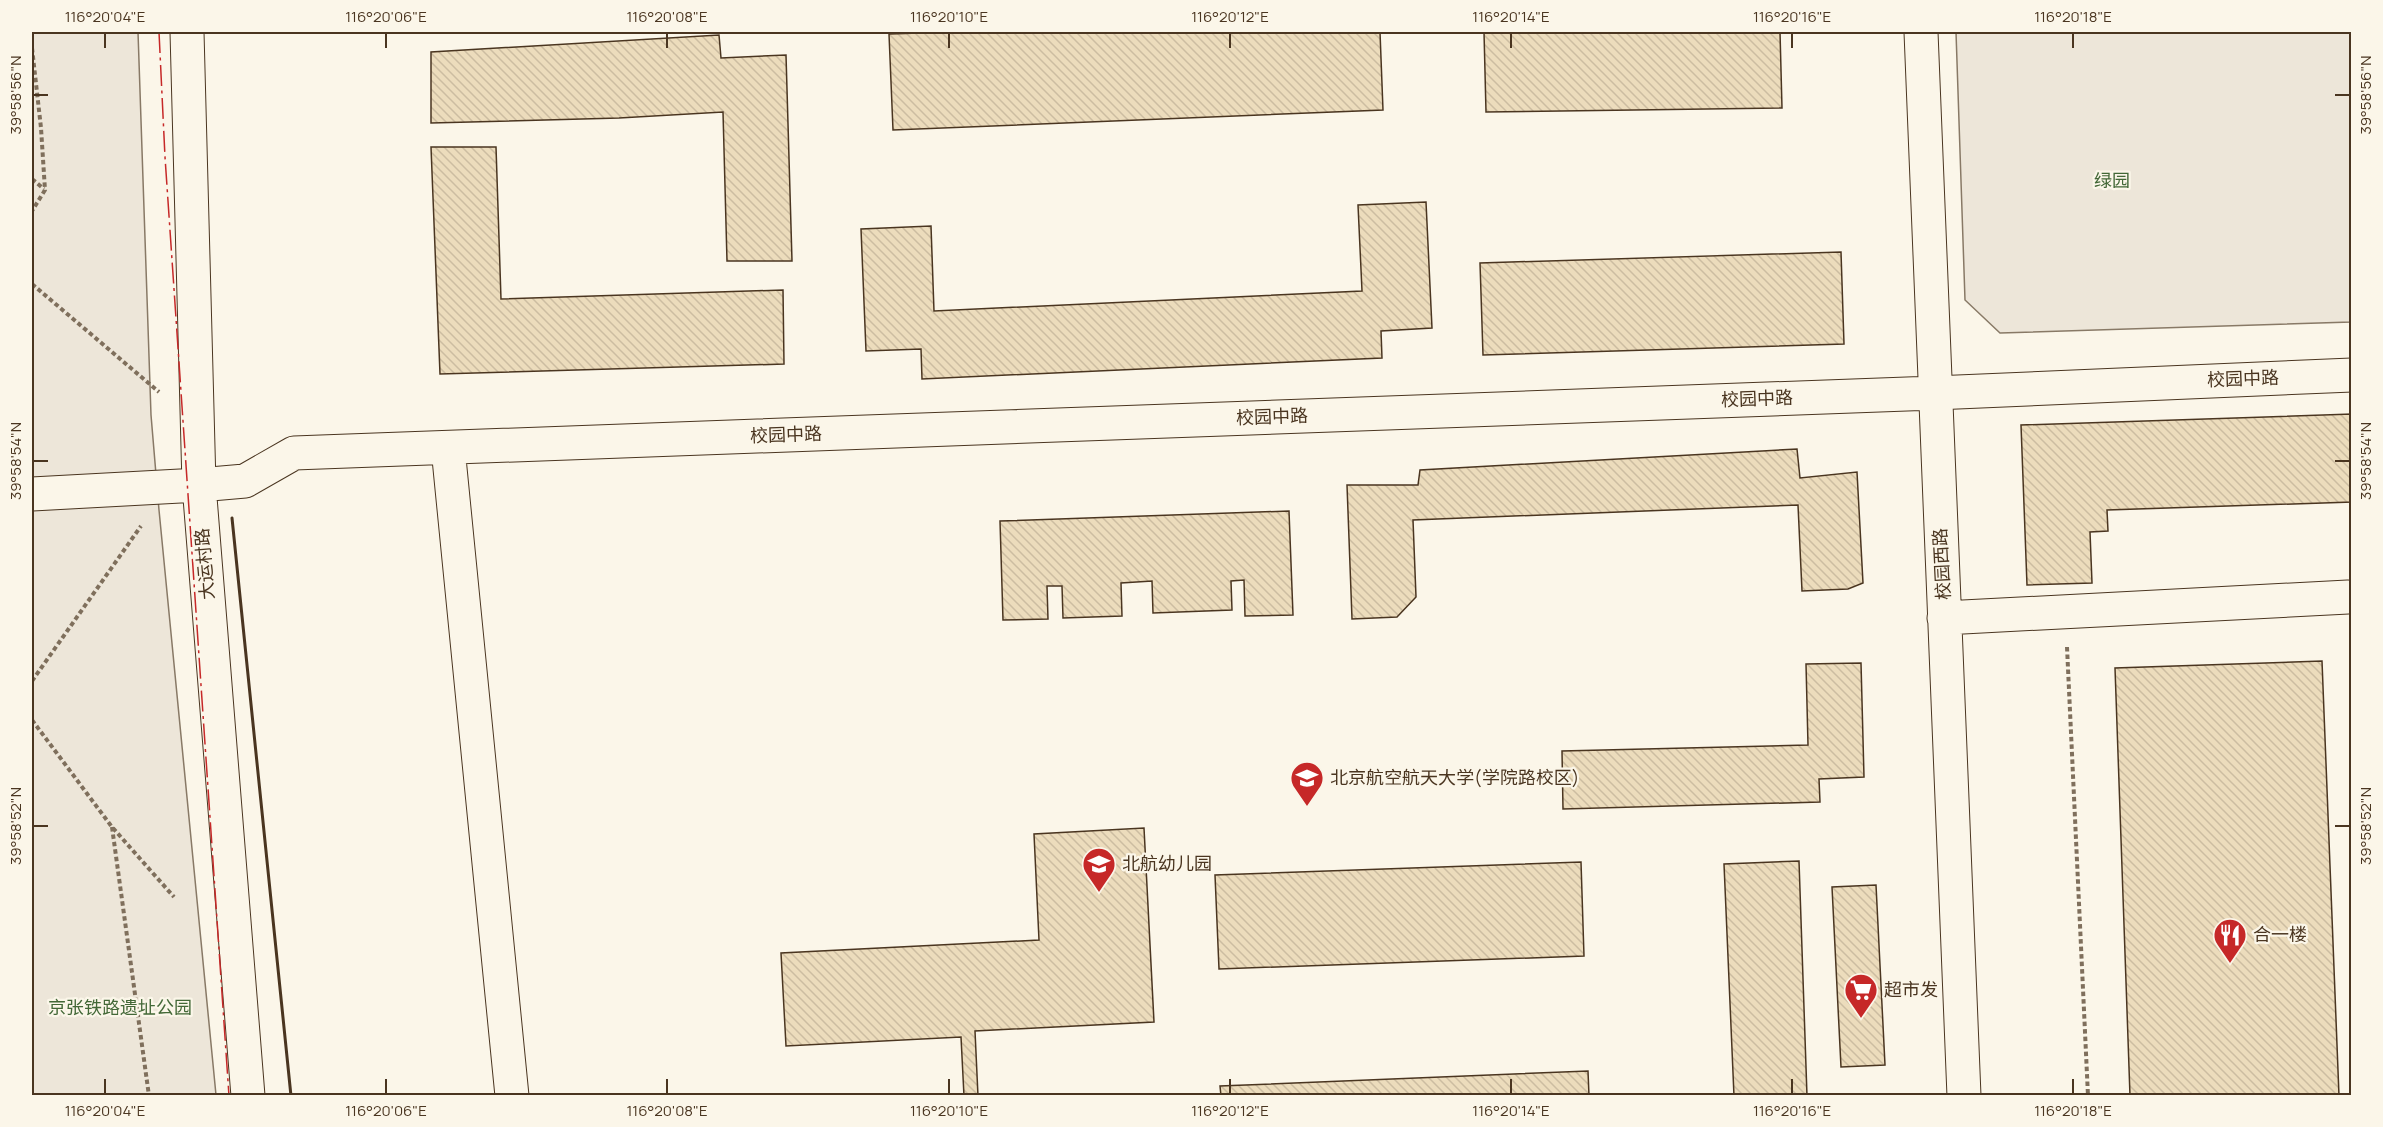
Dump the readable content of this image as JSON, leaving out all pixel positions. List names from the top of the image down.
{
  "streets": {
    "street": ["校园中路", "大运村路", "校园西路"]
  },
  "crossings": [
    ["校园中路", "大运村路"],
    ["校园中路", "校园西路"]
  ],
  "parks": ["绿园", "京张铁路遗址公园"],
  "places": {
    "school or university": ["北京航空航天大学(学院路校区)", "北航幼儿园"],
    "restaurant": ["合一楼"],
    "supermarket": ["超市发"]
  },
  "coordinates": [
    "116°20'04\"E",
    "116°20'06\"E",
    "116°20'08\"E",
    "116°20'10\"E",
    "116°20'12\"E",
    "116°20'14\"E",
    "116°20'16\"E",
    "116°20'18\"E",
    "39°58'56\"N",
    "39°58'54\"N",
    "39°58'52\"N"
  ]
}
